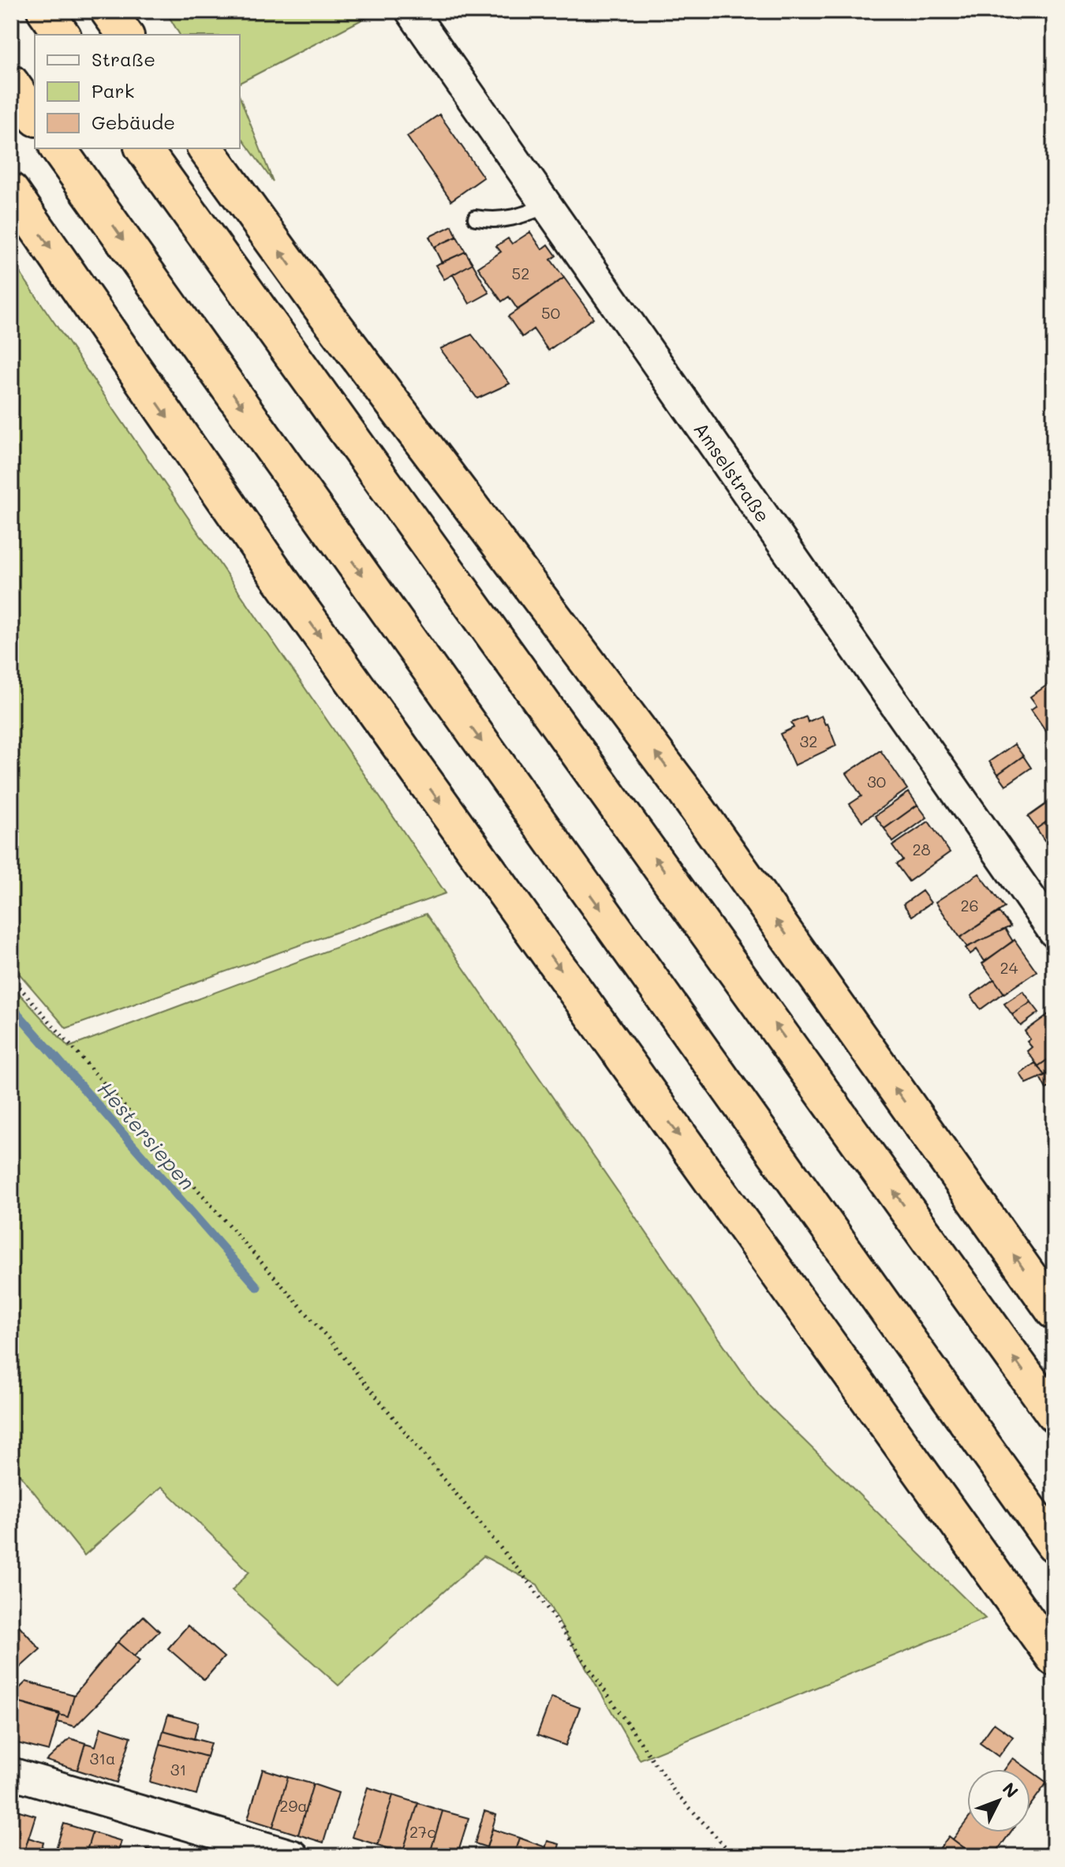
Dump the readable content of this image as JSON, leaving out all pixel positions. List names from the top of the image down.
{
  "streets": {
    "street": ["Amselstraße"]
  },
  "water": ["Hestersiepen"],
  "house_numbers": [
    "52",
    "50",
    "32",
    "30",
    "28",
    "26",
    "24",
    "31a",
    "31",
    "29a",
    "27c"
  ],
  "legend": ["Straße", "Park", "Gebäude"],
  "north": "top right"
}
